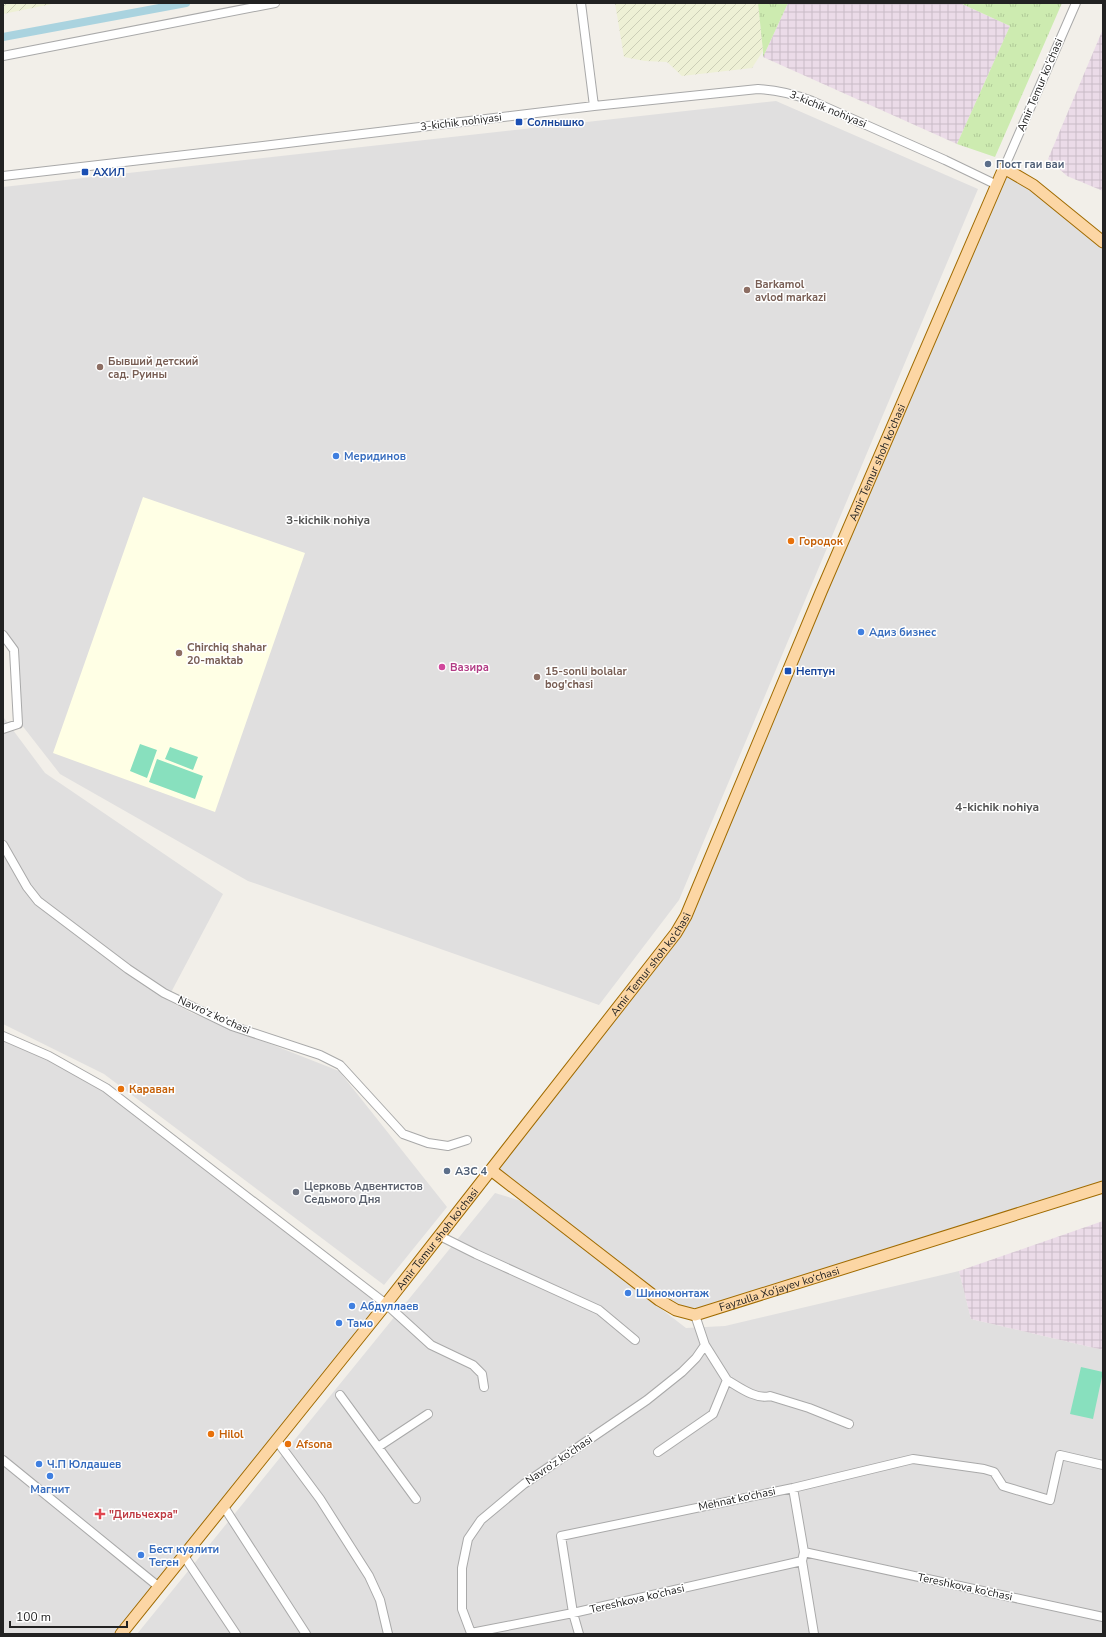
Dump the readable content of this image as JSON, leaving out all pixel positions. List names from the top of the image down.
{
  "streets": {
    "main road": ["Amir Temur shoh ko‘chasi", "Fayzulla Xo‘jayev ko‘chasi"],
    "street": [
      "Amir Temur ko'chasi",
      "3-kichik nohiyasi",
      "Navro‘z ko‘chasi",
      "Mehnat ko‘chasi",
      "Tereshkova ko‘chasi"
    ]
  },
  "crossings": [
    ["Amir Temur ko'chasi", "Amir Temur shoh ko‘chasi"],
    ["3-kichik nohiyasi", "Amir Temur shoh ko‘chasi"],
    ["Navro‘z ko‘chasi", "Tereshkova ko‘chasi"],
    ["Mehnat ko‘chasi", "Tereshkova ko‘chasi"]
  ],
  "districts": ["3-kichik nohiya", "4-kichik nohiya"],
  "places": {
    "transit": ["Солнышко", "АХИЛ", "Нептун"],
    "other": [
      "Пост гаи ваи",
      "Barkamol avlod markazi",
      "Бывший детский сад. Руины",
      "Меридинов",
      "Городок",
      "Адиз бизнес",
      "Chirchiq shahar 20-maktab",
      "Вазира",
      "15-sonli bolalar bog'chasi",
      "Караван",
      "АЗС 4",
      "Церковь Адвентистов Седьмого Дня",
      "Шиномонтаж",
      "Абдуллаев",
      "Тамо",
      "Hilol",
      "Afsona",
      "Ч.П Юлдашев",
      "Магнит",
      "Бест куалити Теген"
    ],
    "health": ["\"Дильчехра\""]
  },
  "scale_bar": "100 m"
}
